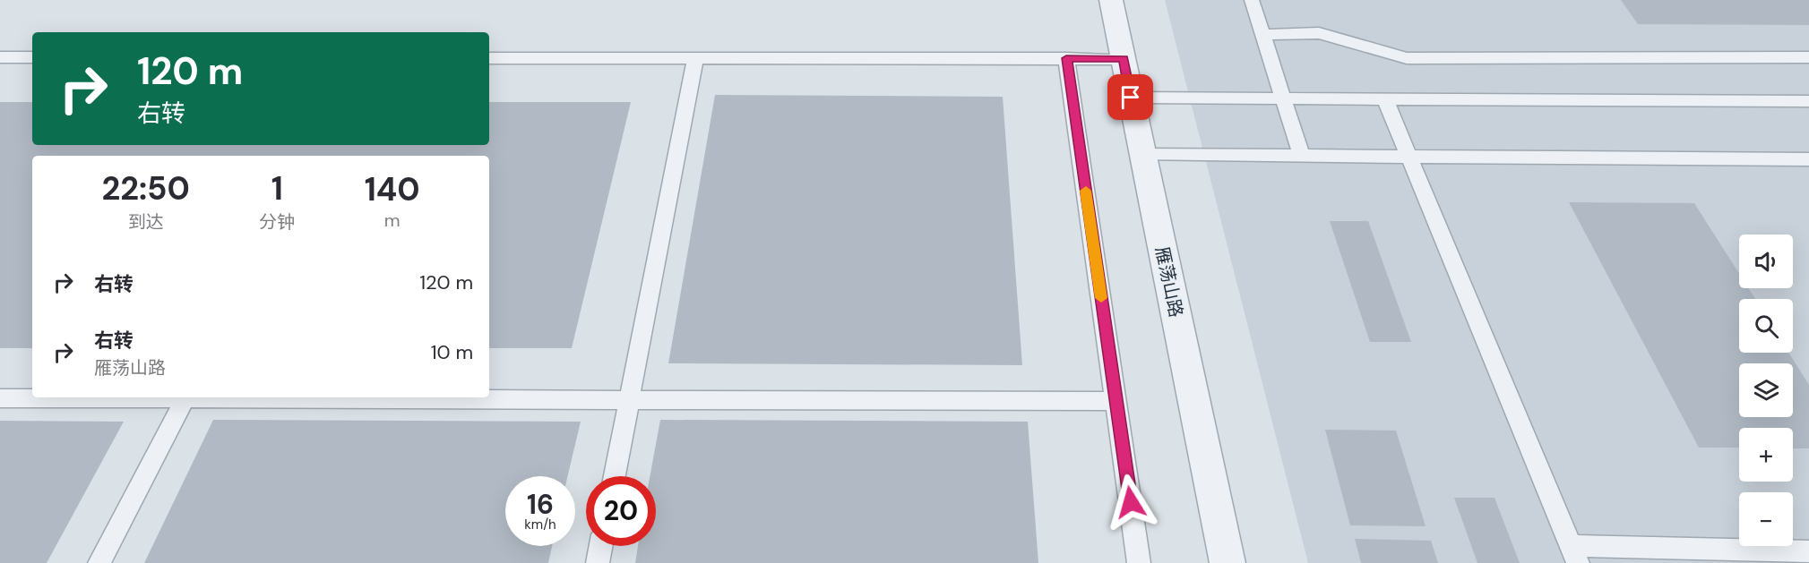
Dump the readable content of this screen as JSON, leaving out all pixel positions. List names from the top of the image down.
{
  "streets": {
    "street": ["雁荡山路"]
  },
  "page": {
    "turn": ["120 m", "右转"],
    "eta": [
      "22:50",
      "到达",
      "1",
      "分钟",
      "140",
      "m"
    ],
    "map_buttons": ["+", "−"],
    "list": [
      {
        "name": "右转",
        "value": "120 m"
      },
      {
        "name": "右转",
        "note": "雁荡山路",
        "value": "10 m"
      }
    ],
    "speed": "16 km/h",
    "limit": "20"
  }
}
